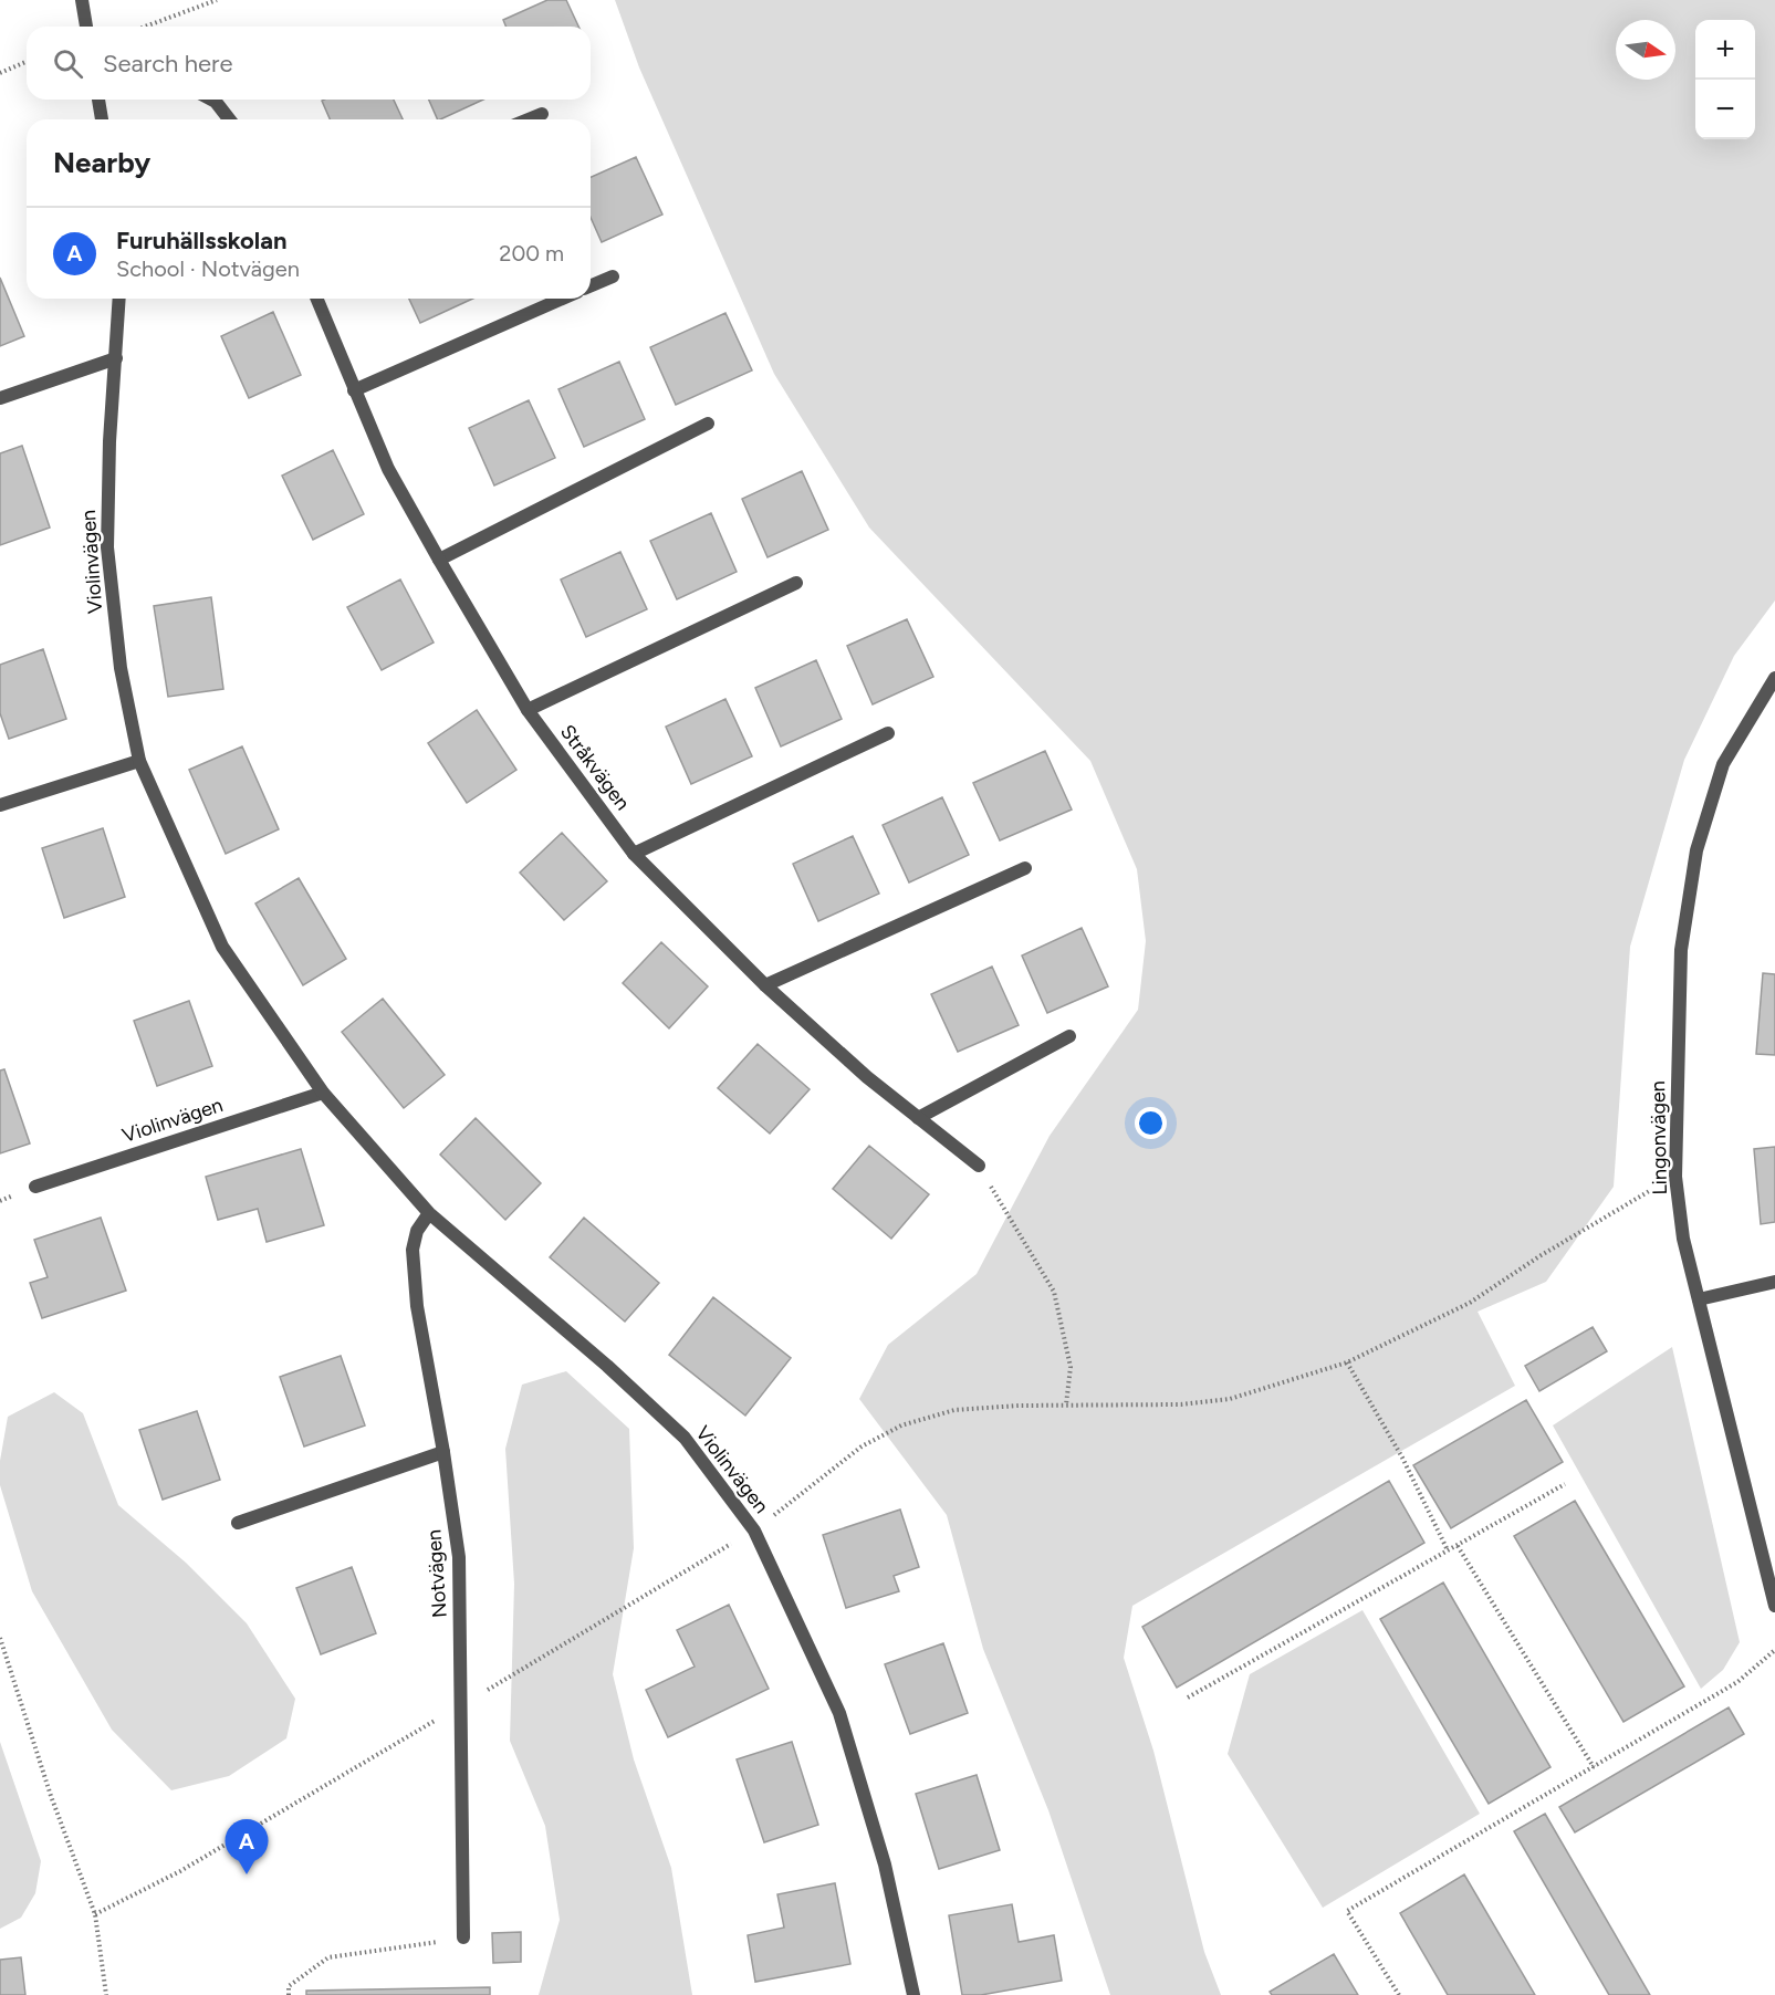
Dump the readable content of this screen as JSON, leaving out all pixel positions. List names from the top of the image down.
{
  "streets": {
    "street": [
      "Violinvägen",
      "Stråkvägen",
      "Lingonvägen",
      "Notvägen"
    ]
  },
  "crossings": [
    ["Violinvägen", "Notvägen"]
  ],
  "north": "right",
  "page": {
    "map_buttons": ["+", "−"],
    "search": "Search here",
    "heading": "Nearby",
    "list": [
      {
        "mark": "A",
        "name": "Furuhällsskolan",
        "note": "School · Notvägen",
        "value": "200 m"
      }
    ],
    "pins": "A"
  }
}
